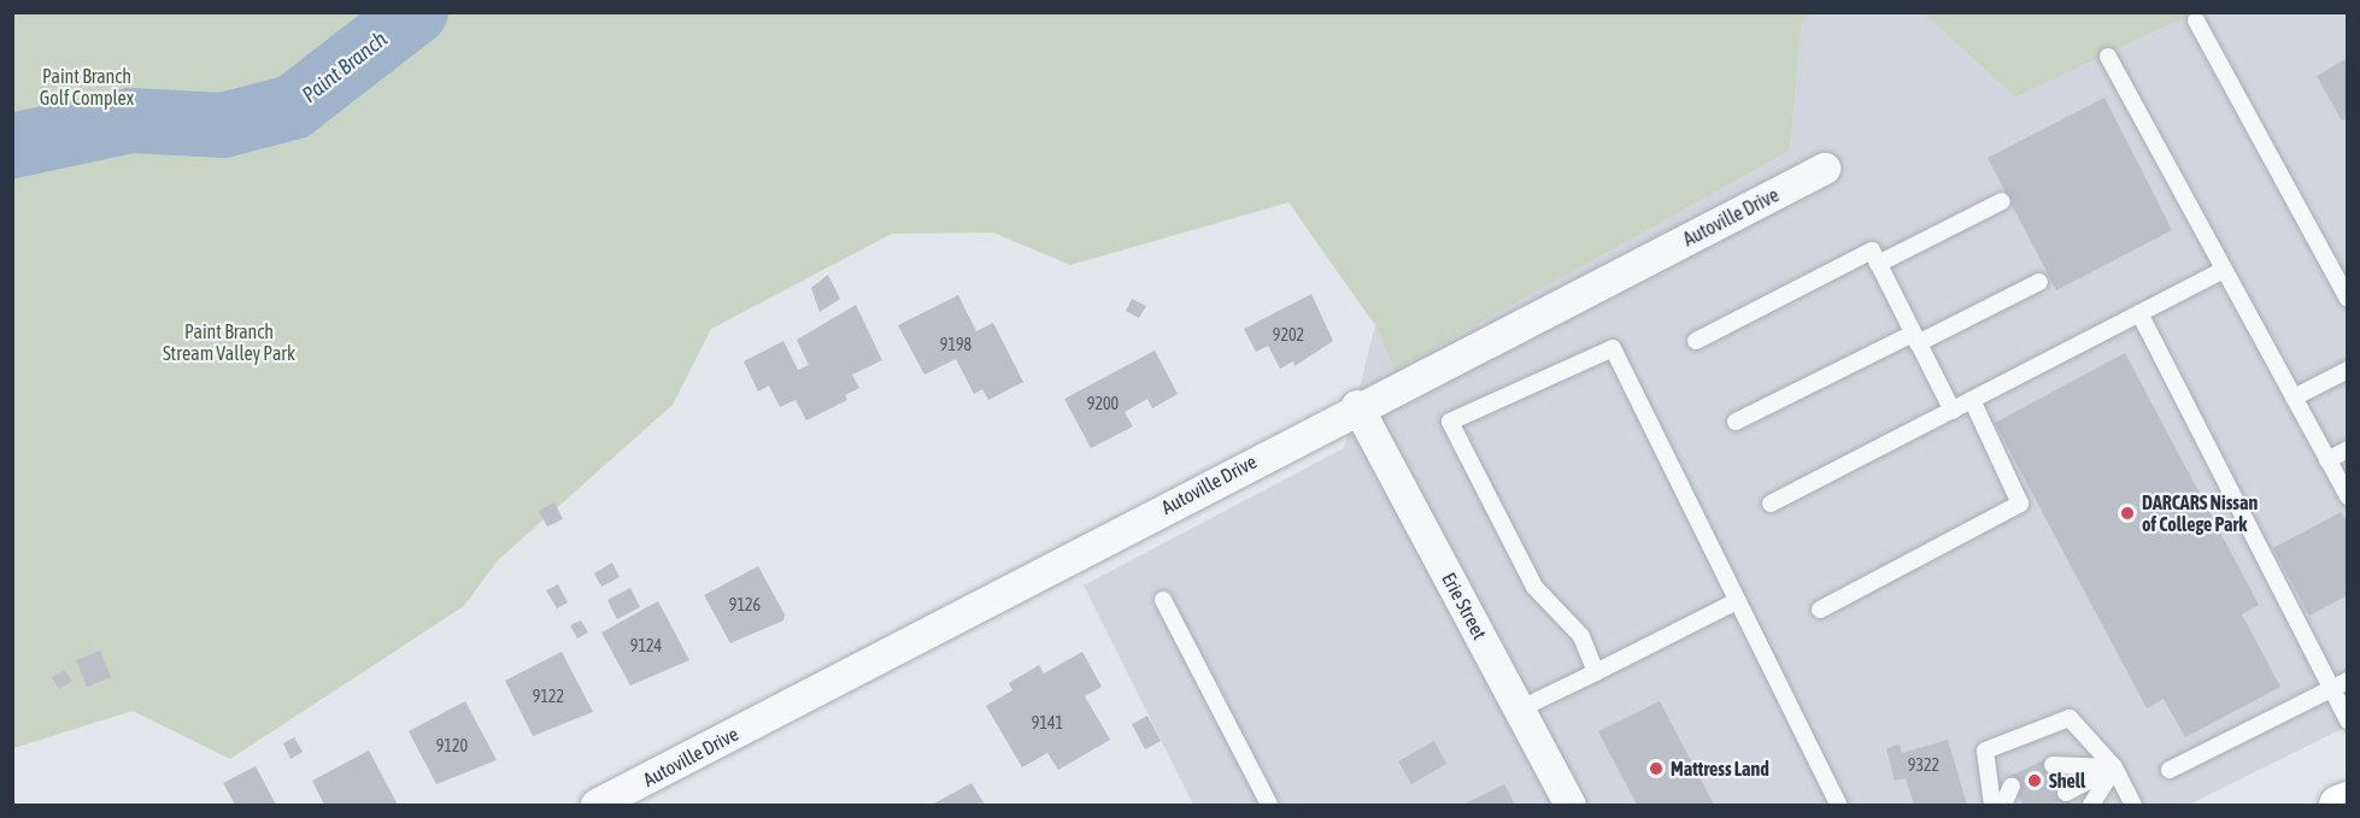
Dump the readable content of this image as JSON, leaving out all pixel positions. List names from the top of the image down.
{
  "streets": {
    "street": ["Autoville Drive", "Erie Street"]
  },
  "crossings": [
    ["Autoville Drive", "Erie Street"]
  ],
  "water": ["Paint Branch"],
  "parks": ["Paint Branch Golf Complex", "Paint Branch Stream Valley Park"],
  "places": ["DARCARS Nissan of College Park", "Mattress Land", "Shell"],
  "house_numbers": [
    "9202",
    "9198",
    "9200",
    "9126",
    "9124",
    "9122",
    "9141",
    "9120",
    "9322"
  ]
}
